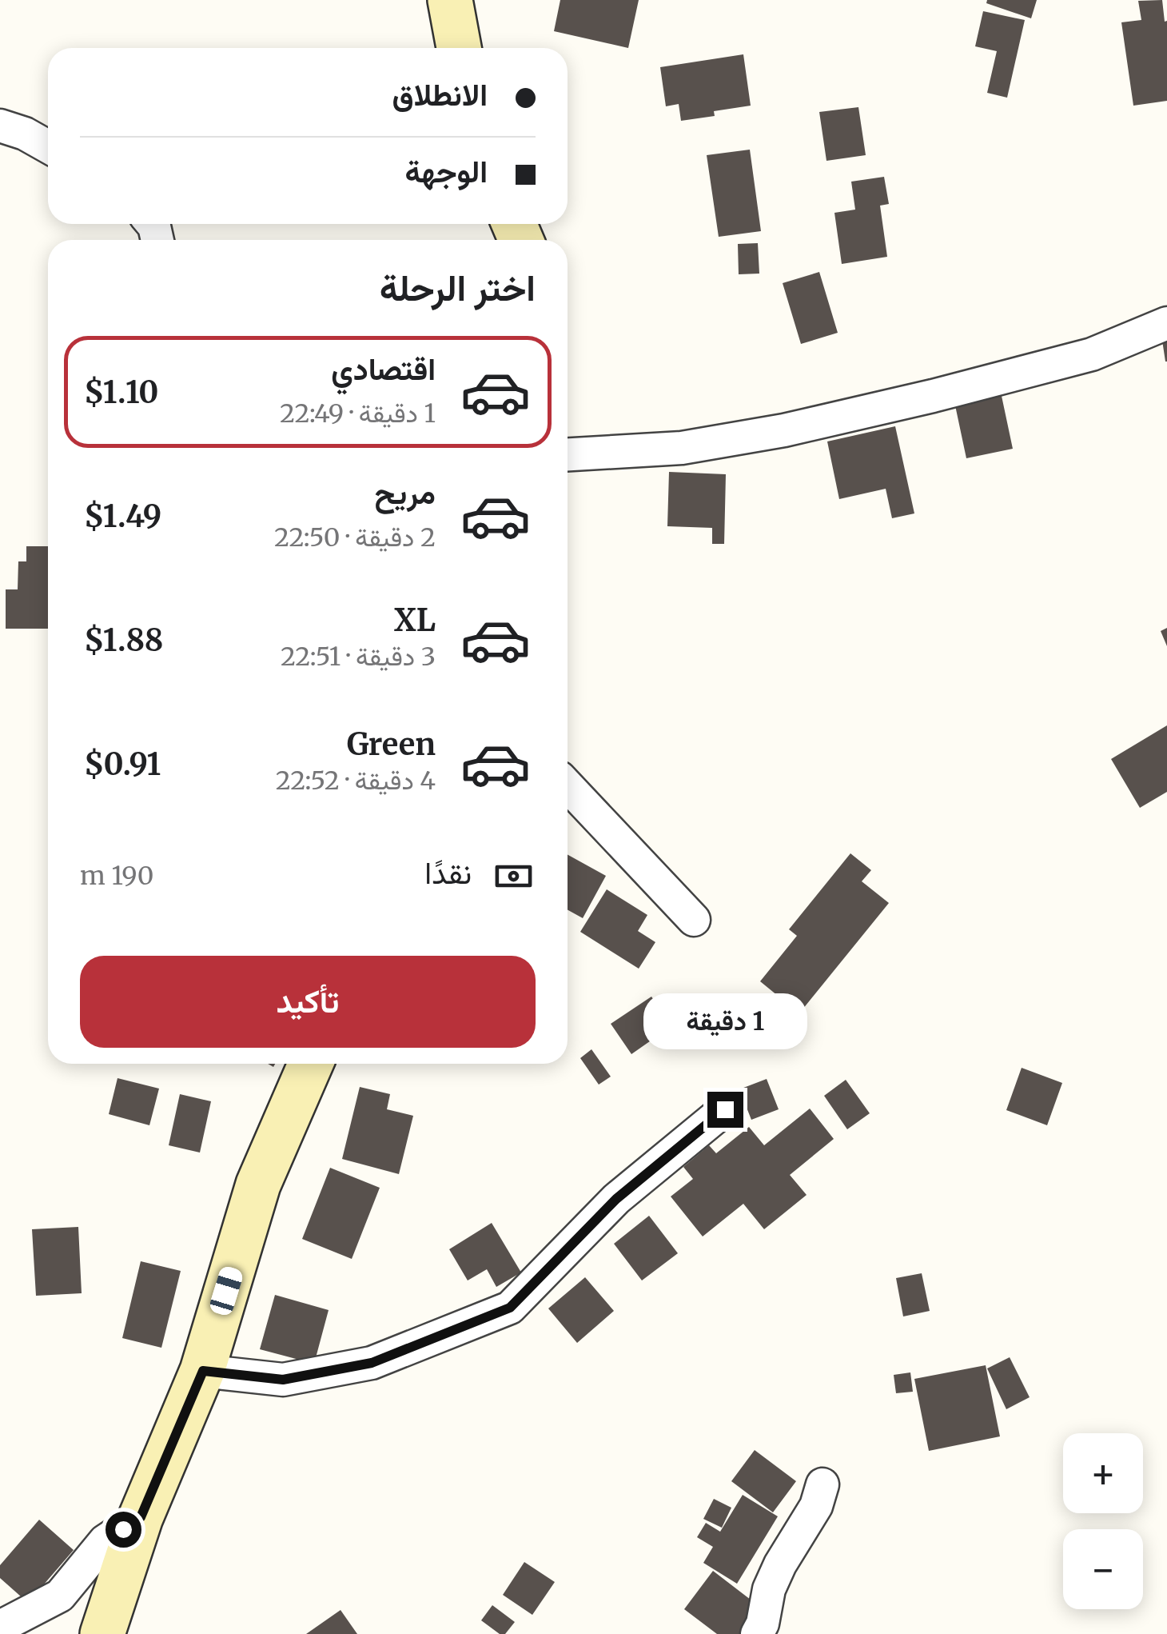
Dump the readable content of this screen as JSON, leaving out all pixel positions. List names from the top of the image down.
{
  "page": {
    "banner": ["الانطلاق", "الوجهة"],
    "heading": "اختر الرحلة",
    "list": [
      {
        "name": "اقتصادي",
        "note": "1 دقيقة · 22:49",
        "value": "$1.10"
      },
      {
        "name": "مريح",
        "note": "2 دقيقة · 22:50",
        "value": "$1.49"
      },
      {
        "name": "XL",
        "note": "3 دقيقة · 22:51",
        "value": "$1.88"
      },
      {
        "name": "Green",
        "note": "4 دقيقة · 22:52",
        "value": "$0.91"
      }
    ],
    "pay": ["نقدًا", "190 m"],
    "buttons": "تأكيد",
    "bubble": "1 دقيقة",
    "map_buttons": ["+", "−"]
  }
}
